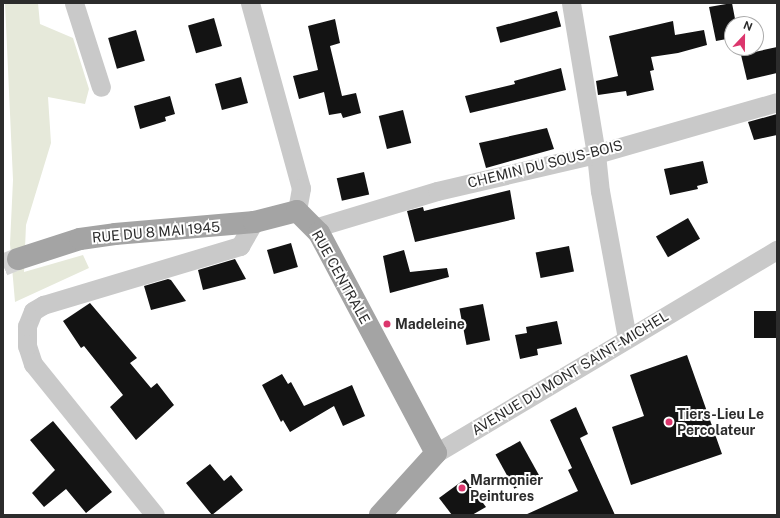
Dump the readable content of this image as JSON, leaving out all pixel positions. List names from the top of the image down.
{
  "streets": {
    "main road": ["RUE DU 8 MAI 1945", "RUE CENTRALE", "AVENUE DU MONT SAINT-MICHEL"],
    "street": ["CHEMIN DU SOUS-BOIS"]
  },
  "crossings": [
    ["CHEMIN DU SOUS-BOIS", "RUE CENTRALE"],
    ["RUE DU 8 MAI 1945", "RUE CENTRALE"],
    ["RUE CENTRALE", "AVENUE DU MONT SAINT-MICHEL"]
  ],
  "places": ["Madeleine", "Tiers-Lieu Le Percolateur", "Marmonier Peintures"],
  "north": "top"
}
